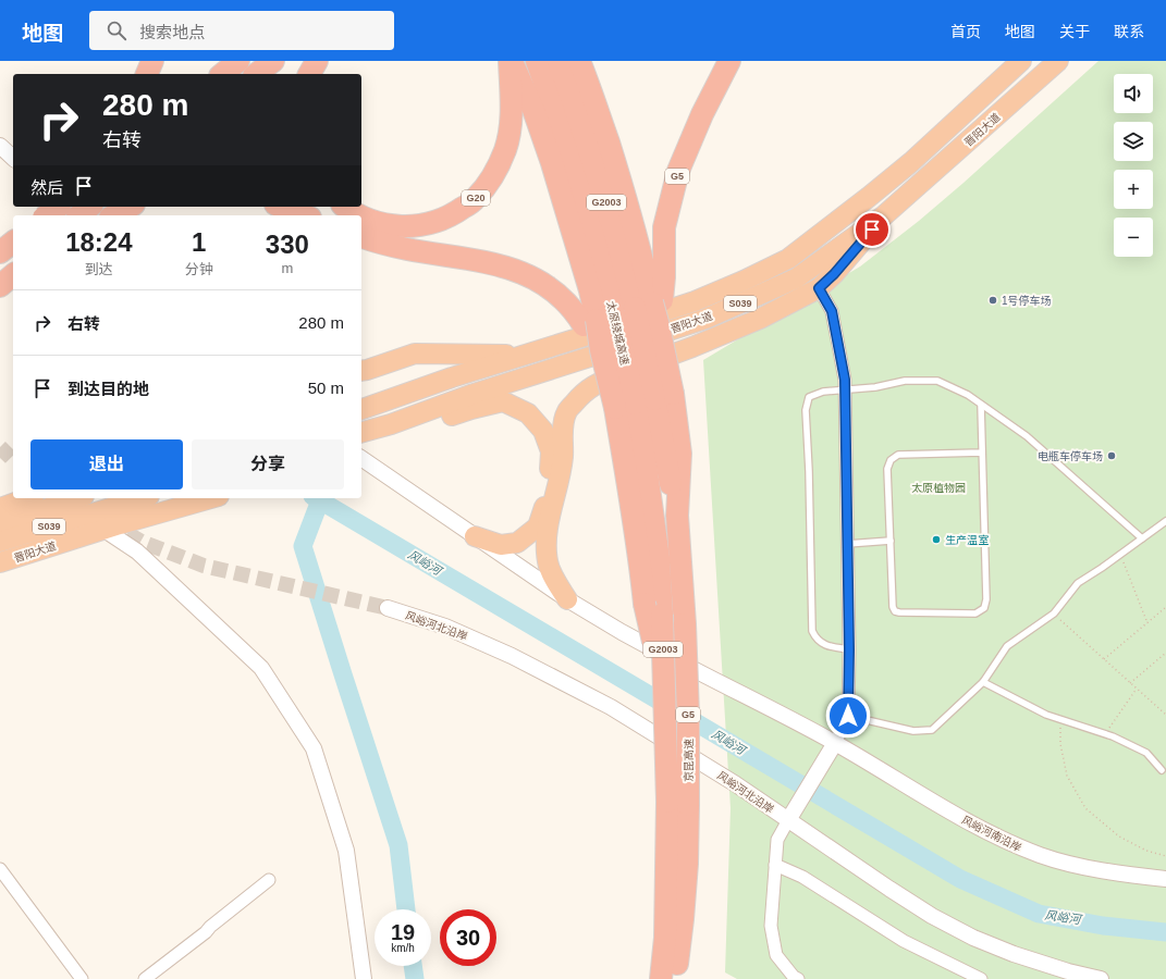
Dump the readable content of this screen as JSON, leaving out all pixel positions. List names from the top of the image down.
{
  "streets": {
    "highway": [
      "晋阳大道",
      "G5",
      "G20",
      "G2003",
      "S039",
      "太原绕城高速",
      "京昆高速"
    ],
    "street": ["风峪河北沿岸", "风峪河南沿岸"]
  },
  "crossings": [
    ["晋阳大道", "S039"],
    ["晋阳大道", "风峪河南沿岸"],
    ["G5", "G20"],
    ["G5", "太原绕城高速"],
    ["太原绕城高速", "京昆高速"]
  ],
  "water": ["风峪河"],
  "parks": ["太原植物园"],
  "places": ["1号停车场", "电瓶车停车场", "生产温室"],
  "page": {
    "header": "地图",
    "search": "搜索地点",
    "nav": [
      "首页",
      "地图",
      "关于",
      "联系"
    ],
    "map_buttons": ["+", "−"],
    "turn": ["280 m", "右转"],
    "then": "然后",
    "eta": [
      "18:24",
      "到达",
      "1",
      "分钟",
      "330",
      "m"
    ],
    "list": [
      {
        "name": "右转",
        "value": "280 m"
      },
      {
        "name": "到达目的地",
        "value": "50 m"
      }
    ],
    "buttons": ["退出", "分享"],
    "speed": "19 km/h",
    "limit": "30"
  }
}
